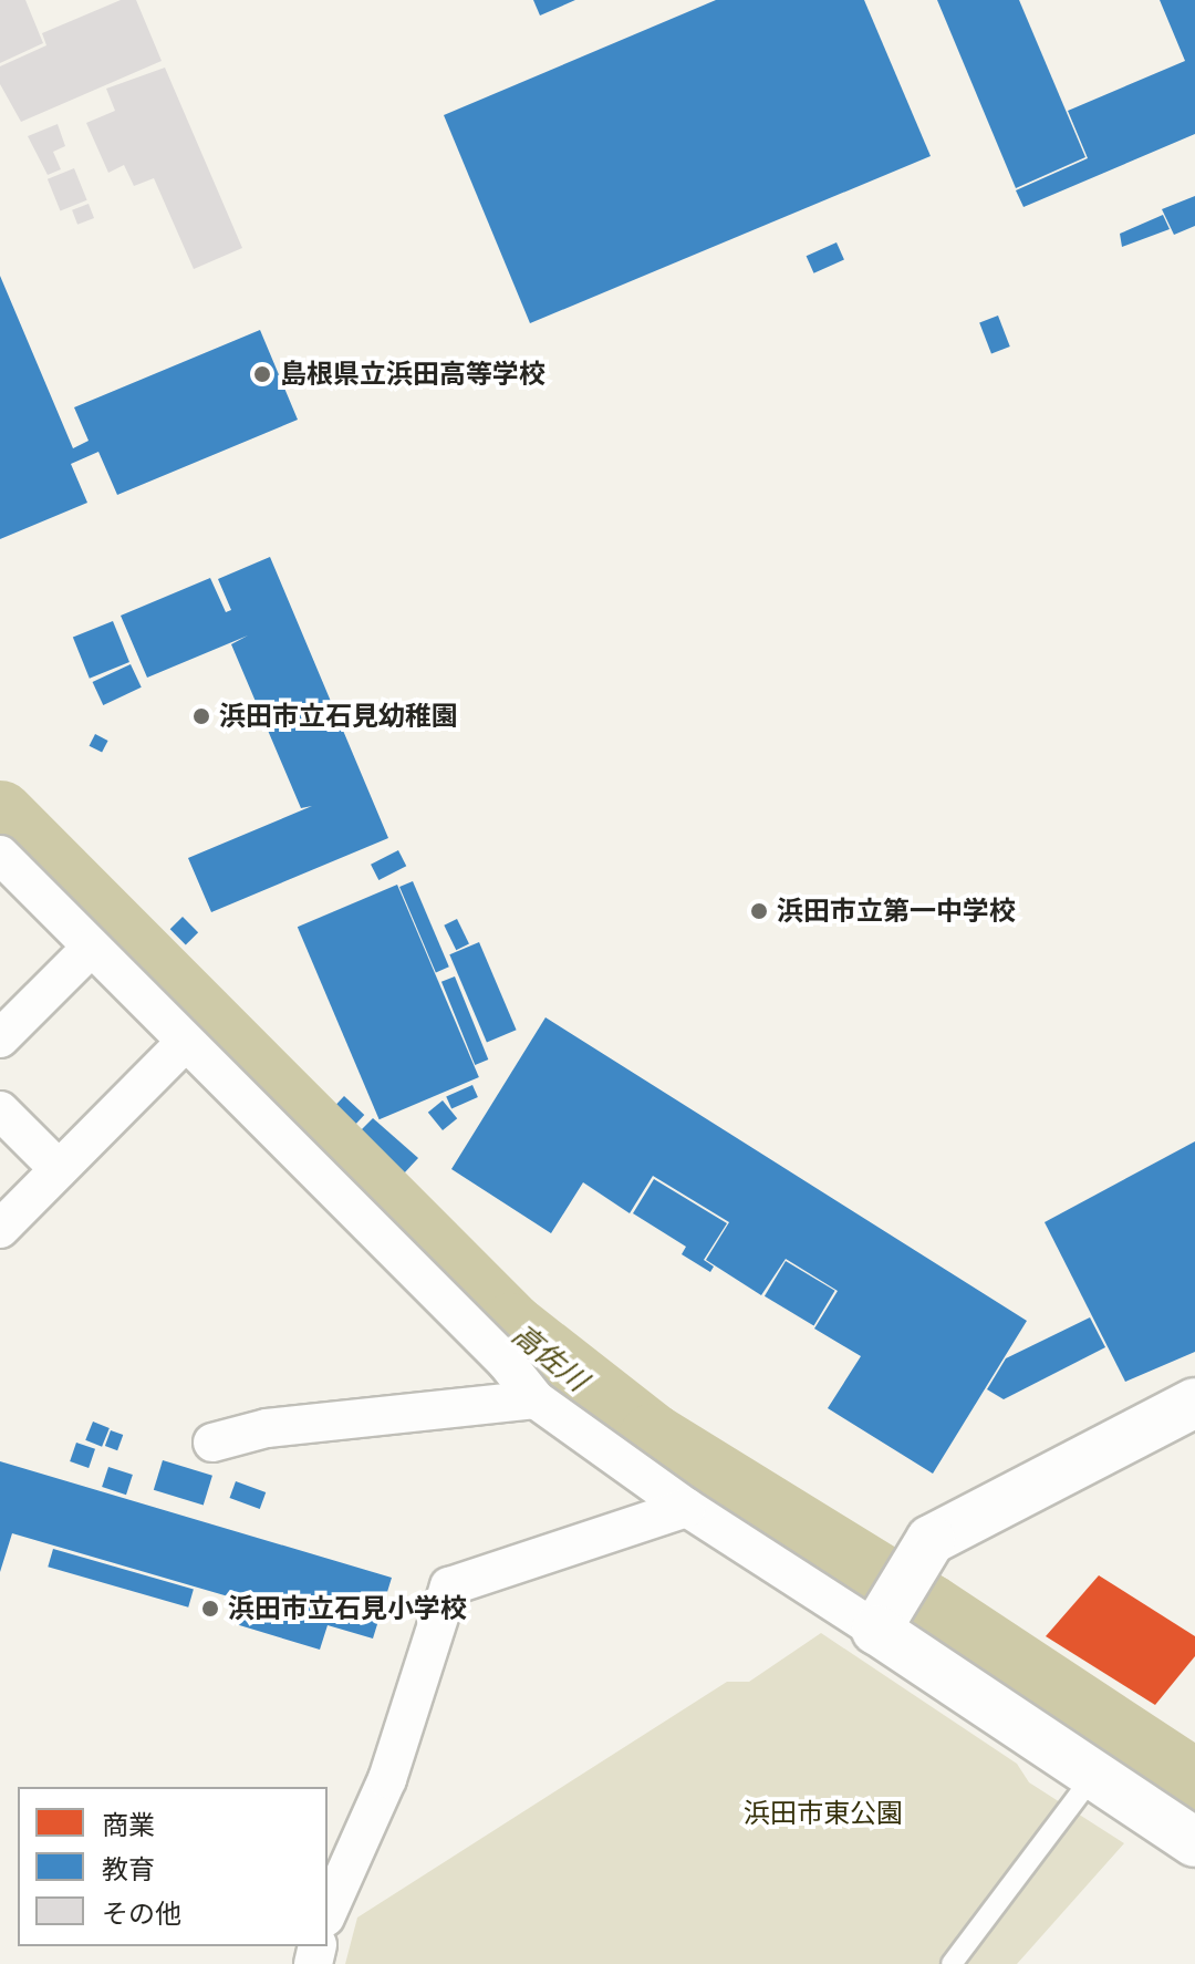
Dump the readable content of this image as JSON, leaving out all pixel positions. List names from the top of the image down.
{
  "water": ["高佐川"],
  "parks": ["浜田市東公園"],
  "places": [
    "島根県立浜田高等学校",
    "浜田市立石見幼稚園",
    "浜田市立第一中学校",
    "浜田市立石見小学校"
  ],
  "legend": ["商業", "教育", "その他"]
}
